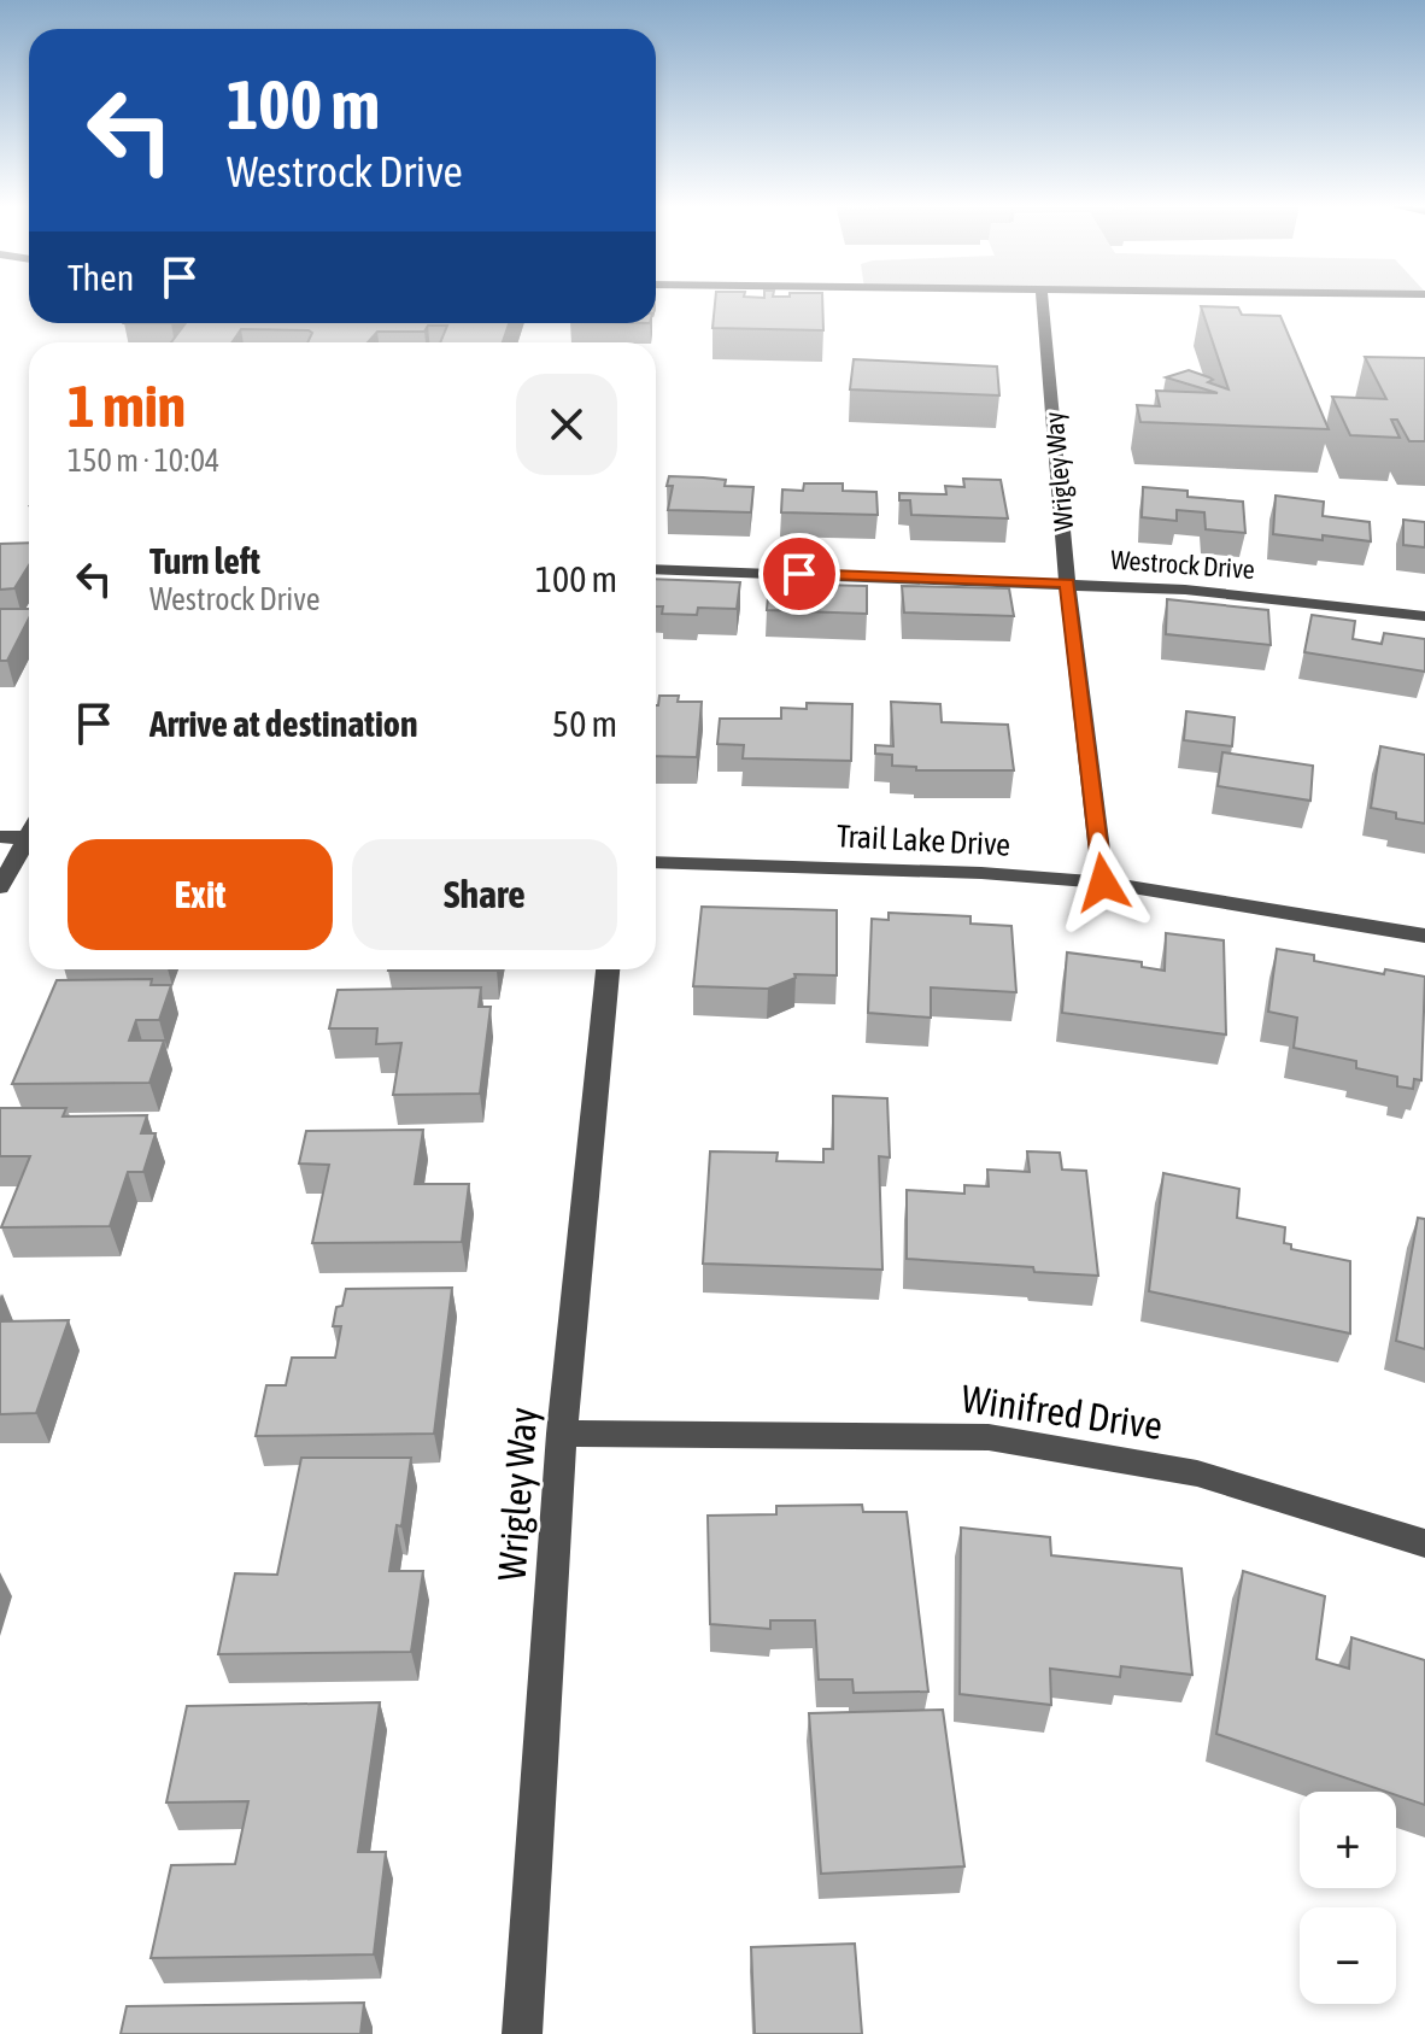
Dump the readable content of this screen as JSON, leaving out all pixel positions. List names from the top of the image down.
{
  "streets": {
    "street": [
      "Wrigley Way",
      "Westrock Drive",
      "Trail Lake Drive",
      "Winifred Drive"
    ]
  },
  "crossings": [
    ["Wrigley Way", "Westrock Drive"],
    ["Wrigley Way", "Trail Lake Drive"],
    ["Wrigley Way", "Winifred Drive"]
  ],
  "page": {
    "turn": ["100 m", "Westrock Drive"],
    "then": "Then",
    "heading": ["1 min", "150 m · 10:04"],
    "list": [
      {
        "name": "Turn left",
        "note": "Westrock Drive",
        "value": "100 m"
      },
      {
        "name": "Arrive at destination",
        "value": "50 m"
      }
    ],
    "buttons": ["Exit", "Share"],
    "map_buttons": ["+", "−"]
  }
}
